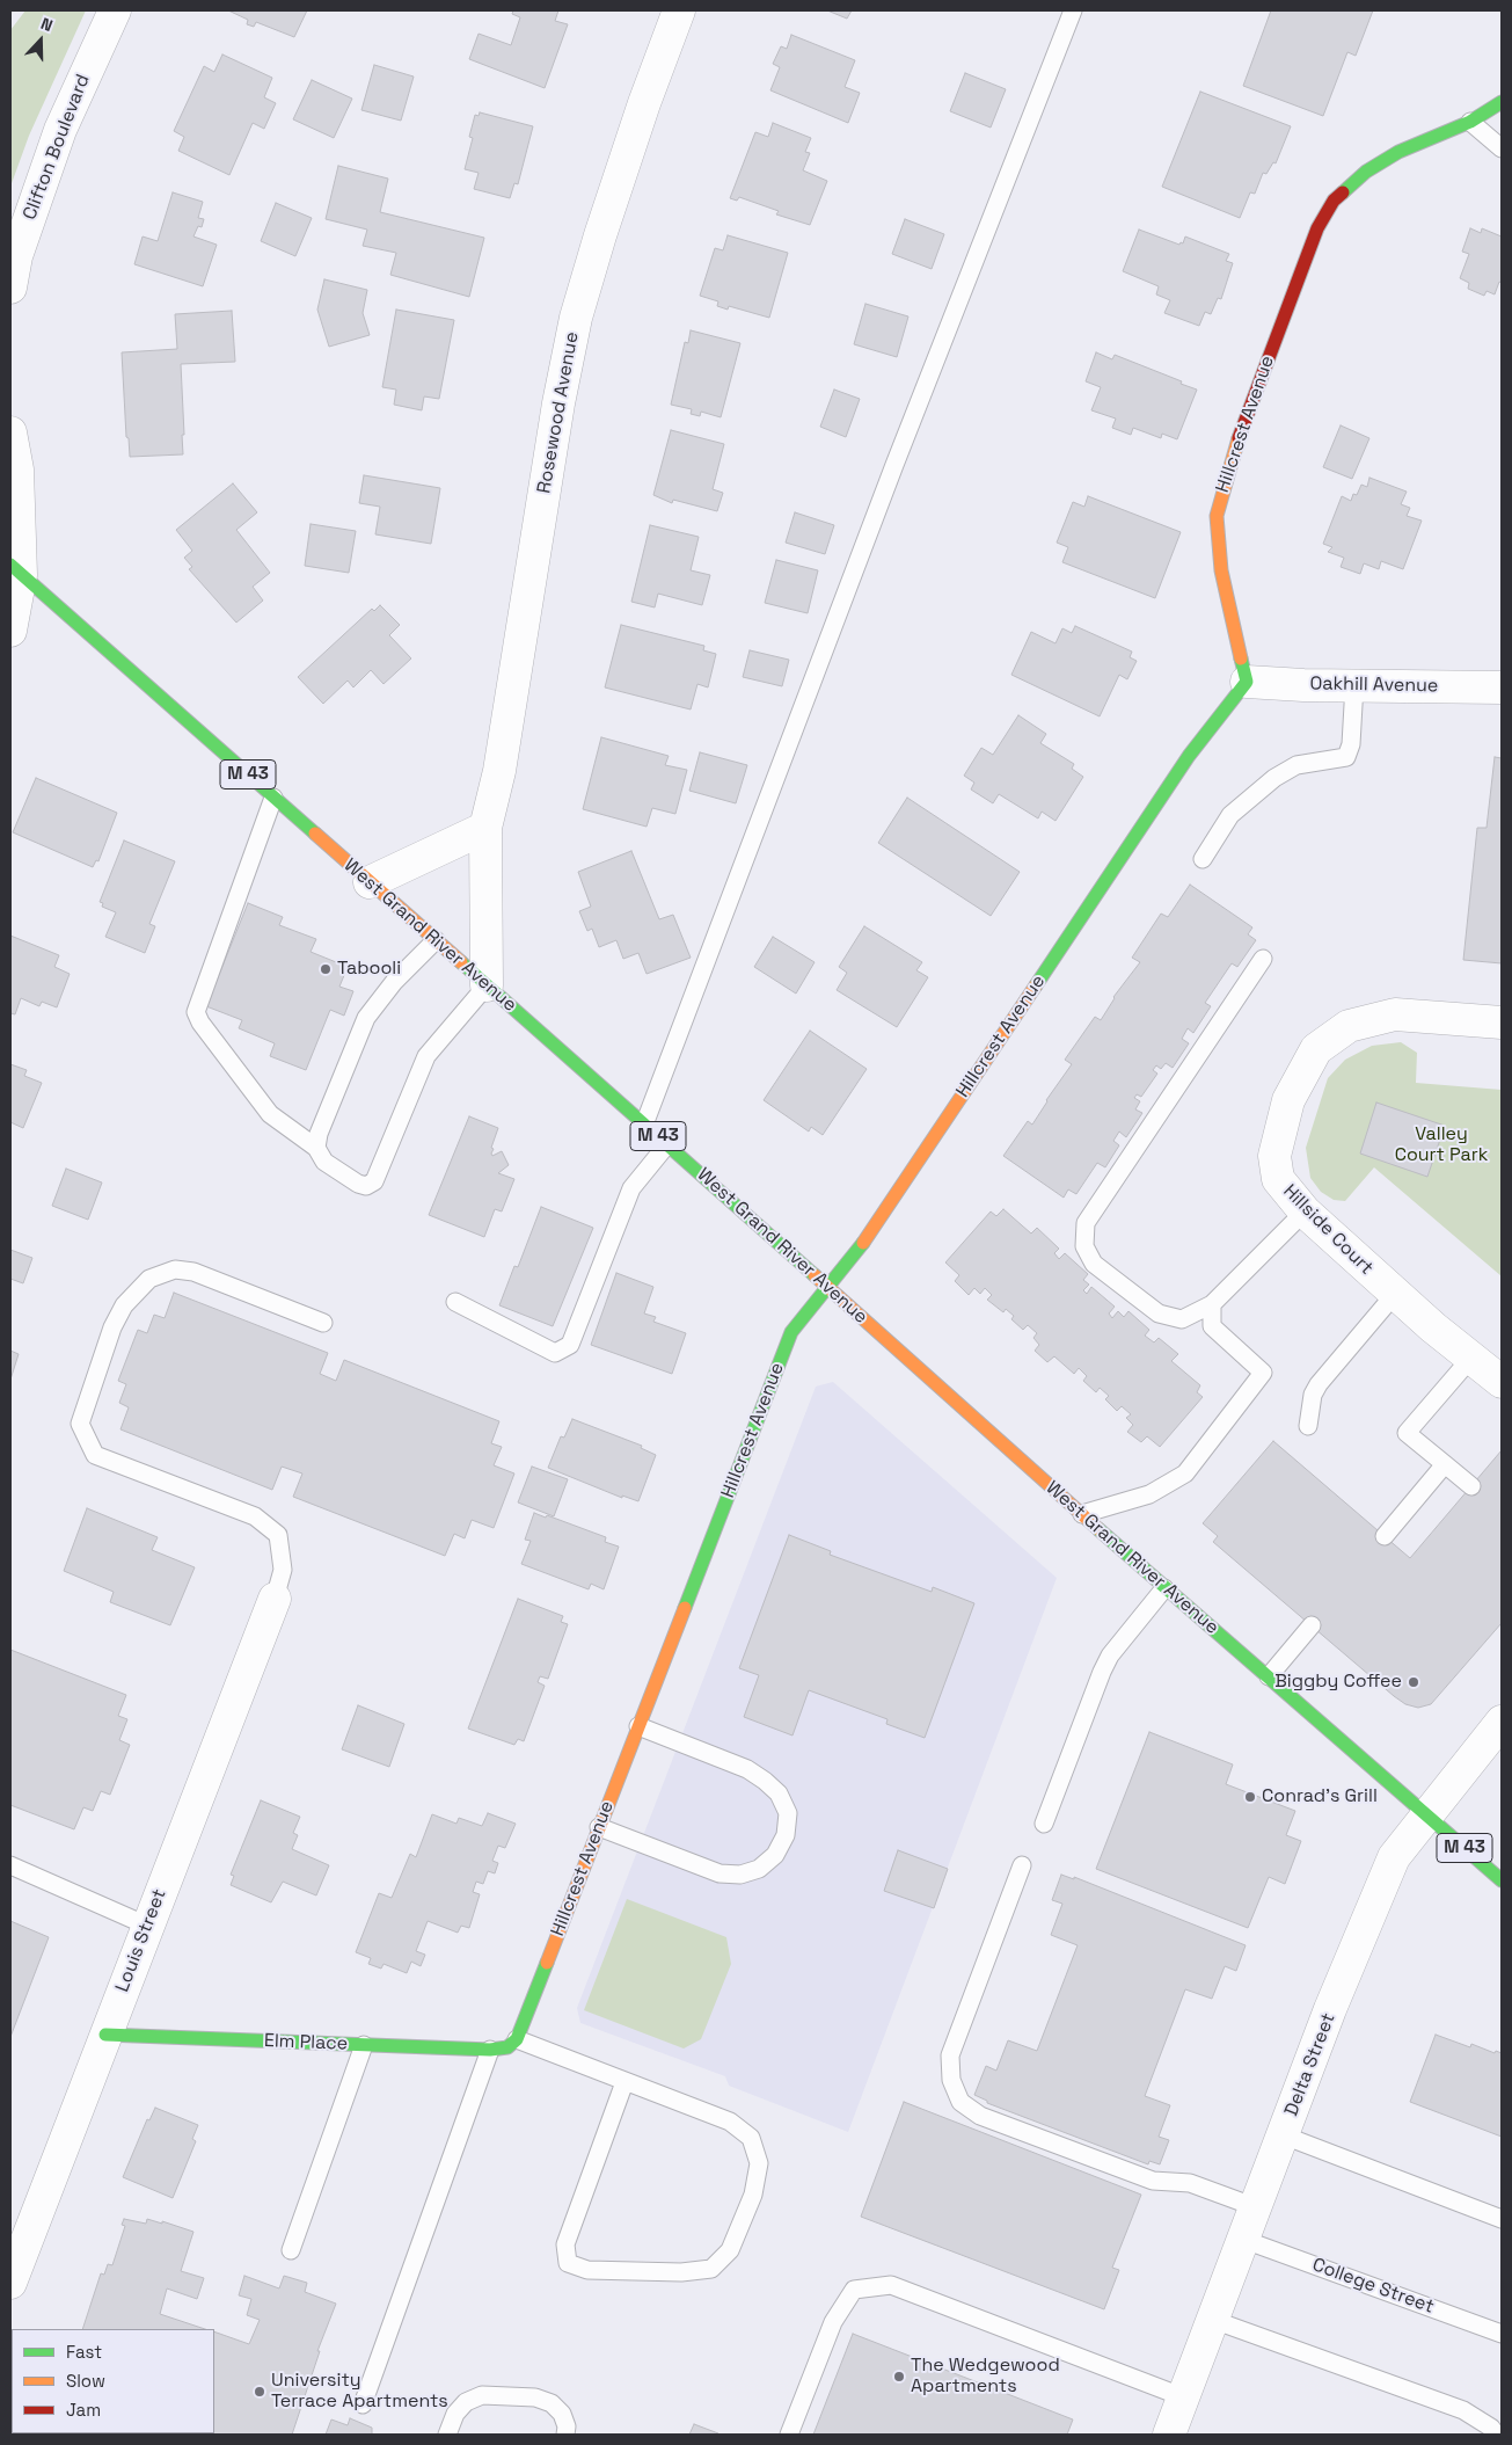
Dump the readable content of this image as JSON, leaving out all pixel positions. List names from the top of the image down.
{
  "streets": {
    "street": [
      "Clifton Boulevard",
      "Rosewood Avenue",
      "Hillcrest Avenue",
      "Oakhill Avenue",
      "M 43",
      "West Grand River Avenue",
      "Hillside Court",
      "Louis Street",
      "Elm Place",
      "Delta Street"
    ],
    "lane": ["College Street"]
  },
  "crossings": [
    ["Rosewood Avenue", "West Grand River Avenue"],
    ["Hillcrest Avenue", "Oakhill Avenue"],
    ["Hillcrest Avenue", "West Grand River Avenue"],
    ["Hillcrest Avenue", "Elm Place"],
    ["West Grand River Avenue", "Delta Street"],
    ["Louis Street", "Elm Place"],
    ["Delta Street", "College Street"]
  ],
  "parks": ["Valley Court Park"],
  "places": [
    "Tabooli",
    "Biggby Coffee",
    "Conrad's Grill",
    "The Wedgewood Apartments",
    "University Terrace Apartments"
  ],
  "legend": ["Fast", "Slow", "Jam"],
  "north": "top"
}
